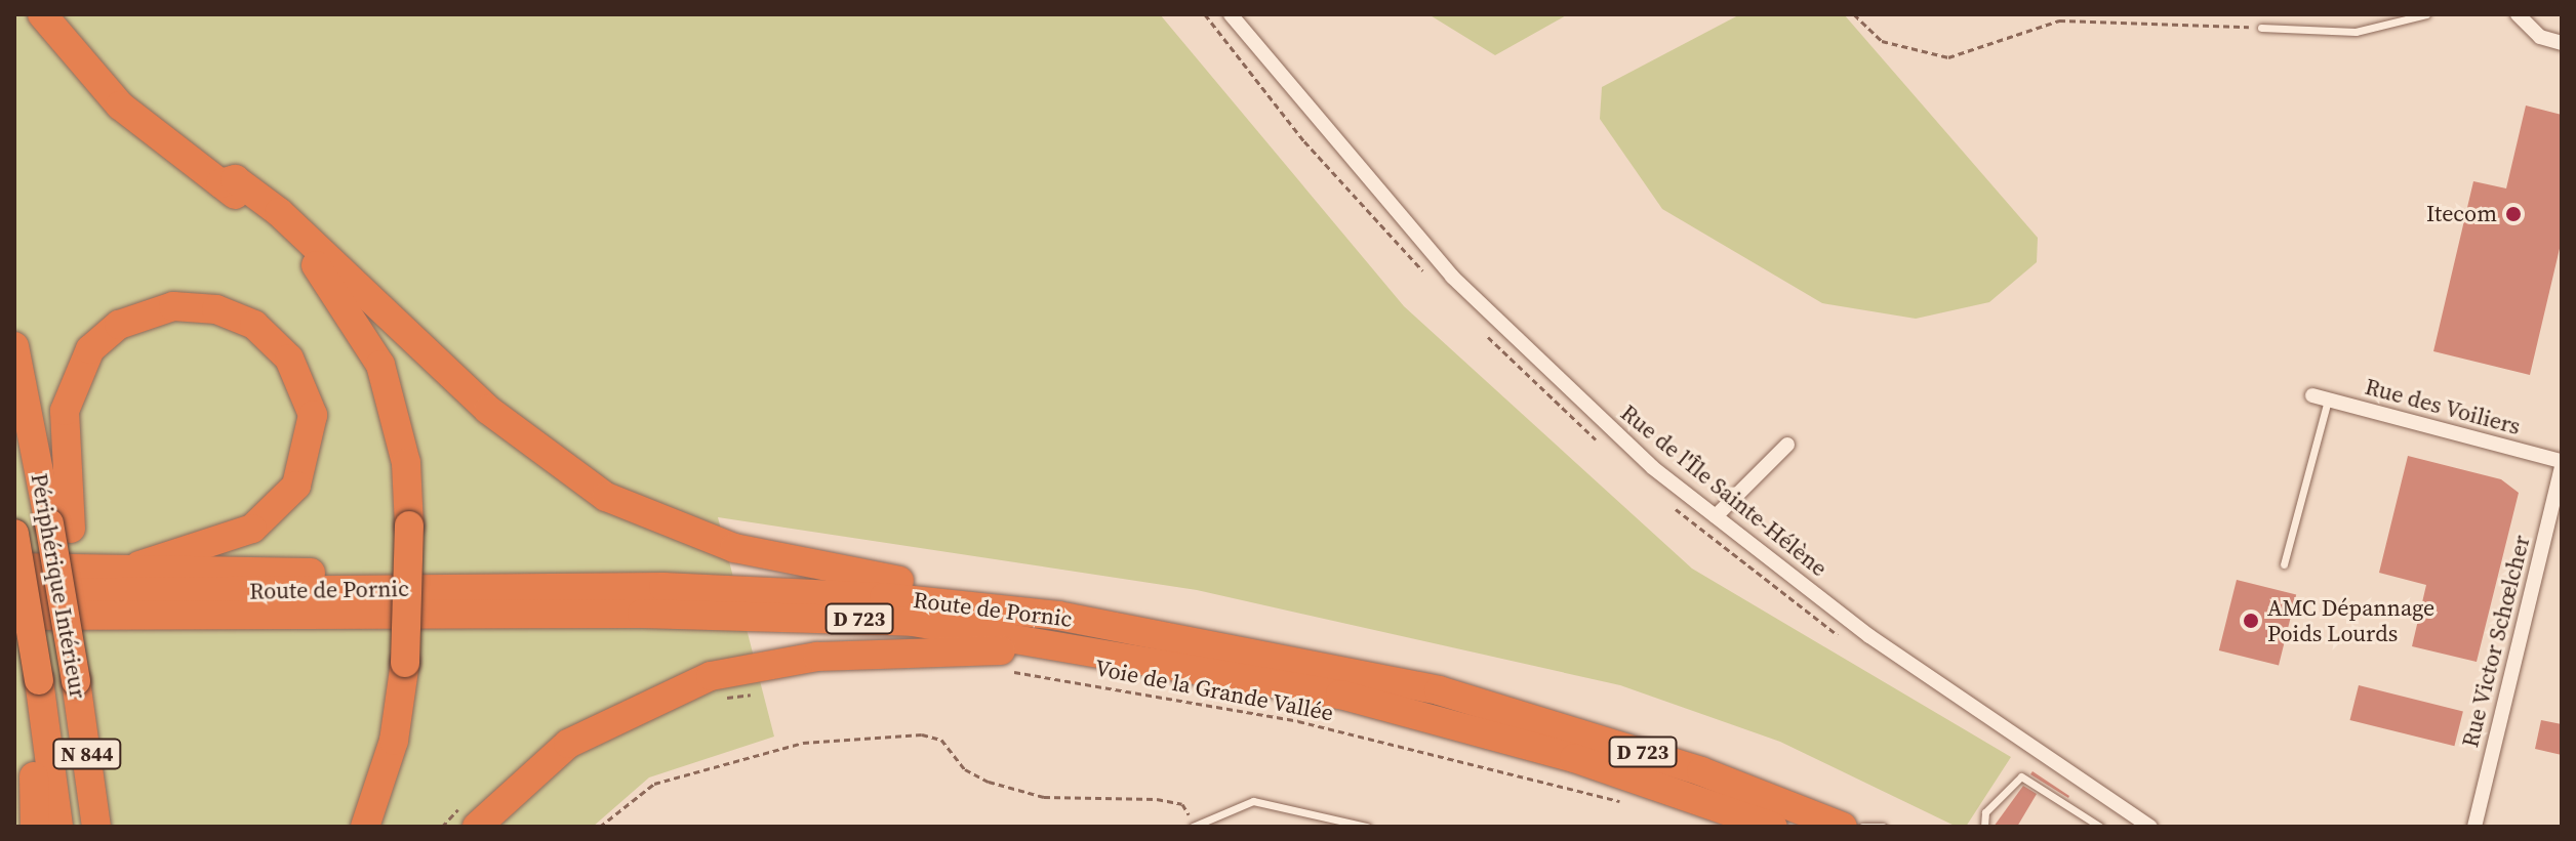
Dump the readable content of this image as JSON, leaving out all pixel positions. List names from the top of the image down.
{
  "streets": {
    "highway": [
      "Périphérique Intérieur",
      "Route de Pornic",
      "D 723",
      "N 844"
    ],
    "street": ["Rue des Voiliers", "Rue de l'Île Sainte-Hélène", "Rue Victor Schœlcher"],
    "path": ["Voie de la Grande Vallée"]
  },
  "crossings": [
    ["Rue des Voiliers", "Rue Victor Schœlcher"],
    ["Route de Pornic", "D 723"]
  ],
  "places": ["Itecom", "AMC Dépannage Poids Lourds"]
}
